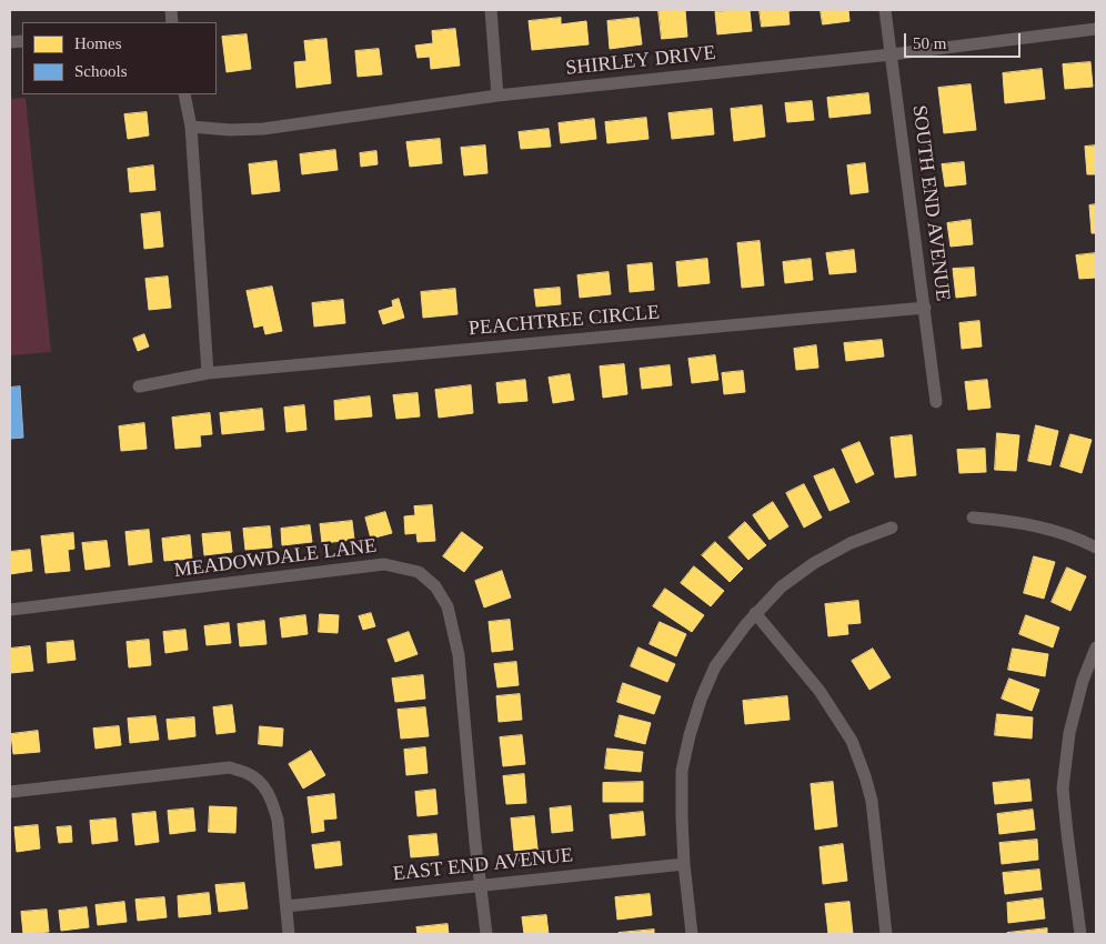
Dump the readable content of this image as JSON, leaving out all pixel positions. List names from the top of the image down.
{
  "streets": {
    "street": [
      "SHIRLEY DRIVE",
      "SOUTH END AVENUE",
      "PEACHTREE CIRCLE",
      "MEADOWDALE LANE",
      "EAST END AVENUE"
    ]
  },
  "crossings": [
    ["SHIRLEY DRIVE", "SOUTH END AVENUE"],
    ["SOUTH END AVENUE", "PEACHTREE CIRCLE"],
    ["MEADOWDALE LANE", "EAST END AVENUE"]
  ],
  "legend": ["Homes", "Schools"],
  "scale_bar": "50 m"
}
